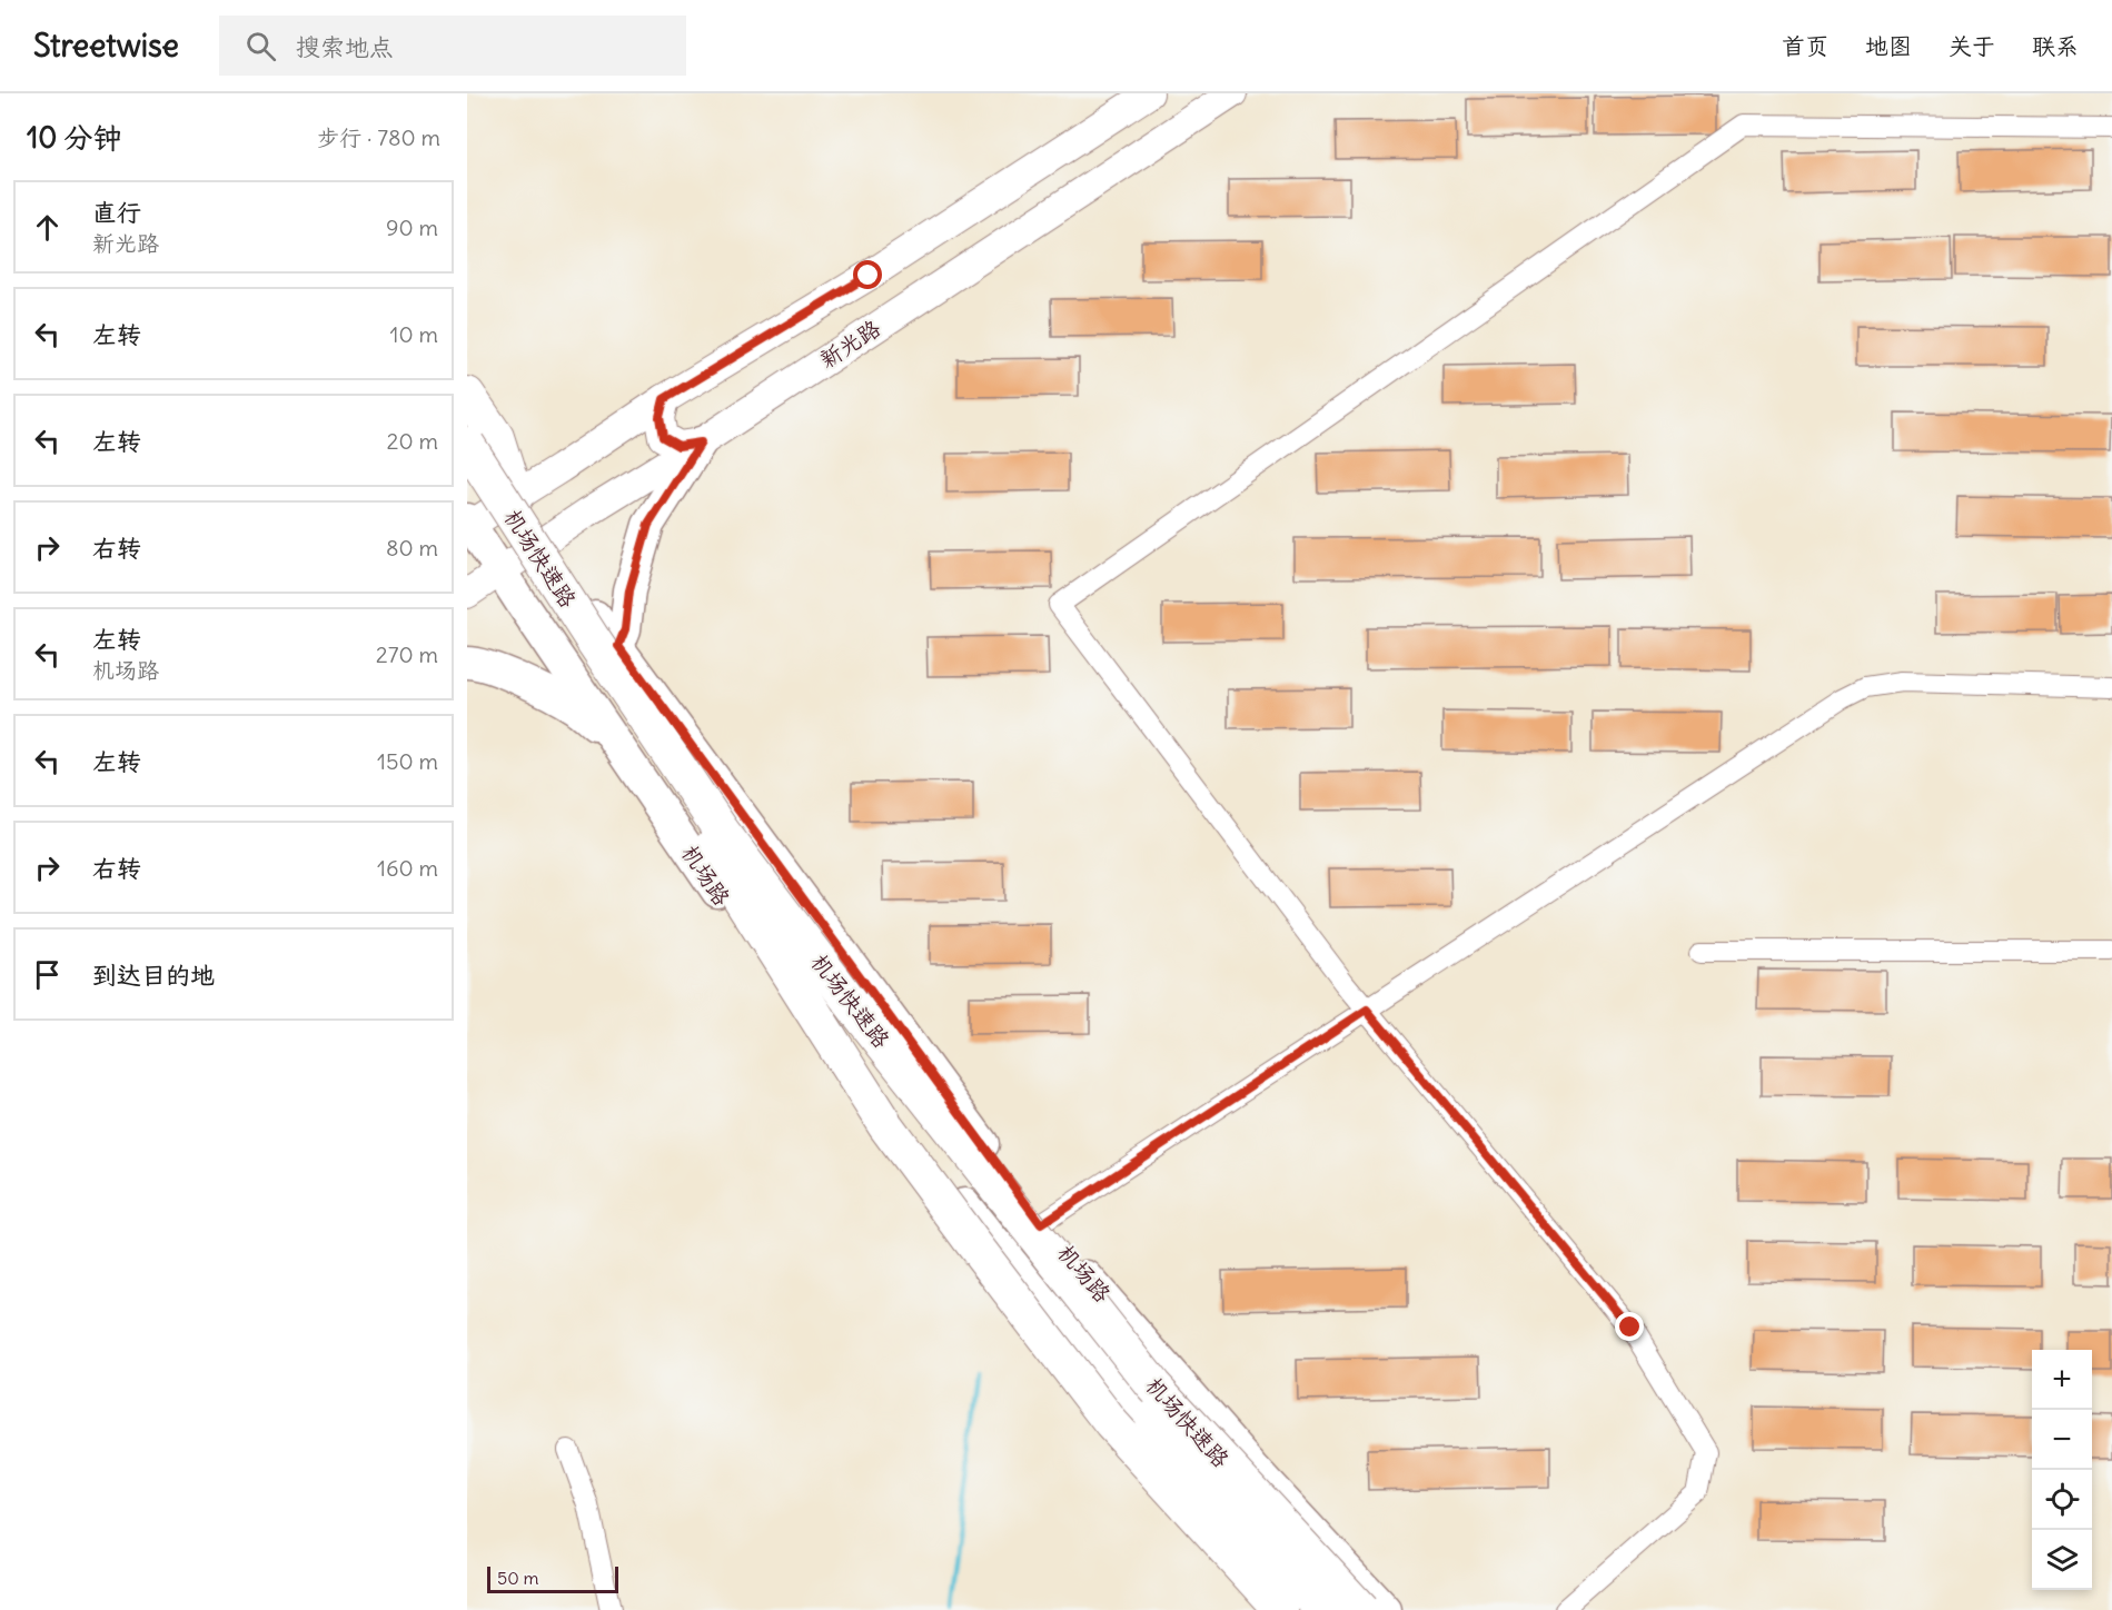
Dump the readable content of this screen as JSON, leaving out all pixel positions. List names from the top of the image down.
{
  "streets": {
    "highway": ["机场快速路"],
    "main road": ["新光路", "机场路"]
  },
  "crossings": [
    ["新光路", "机场路"]
  ],
  "scale_bar": "50 m",
  "page": {
    "header": "Streetwise",
    "search": "搜索地点",
    "nav": [
      "首页",
      "地图",
      "关于",
      "联系"
    ],
    "heading": ["10 分钟", "步行 · 780 m"],
    "list": [
      ["直行", "新光路", "90 m"],
      ["左转", "10 m"],
      ["左转", "20 m"],
      ["右转", "80 m"],
      ["左转", "机场路", "270 m"],
      ["左转", "150 m"],
      ["右转", "160 m"],
      "到达目的地"
    ],
    "map_buttons": ["+", "−"],
    "scale": "50 m"
  }
}
